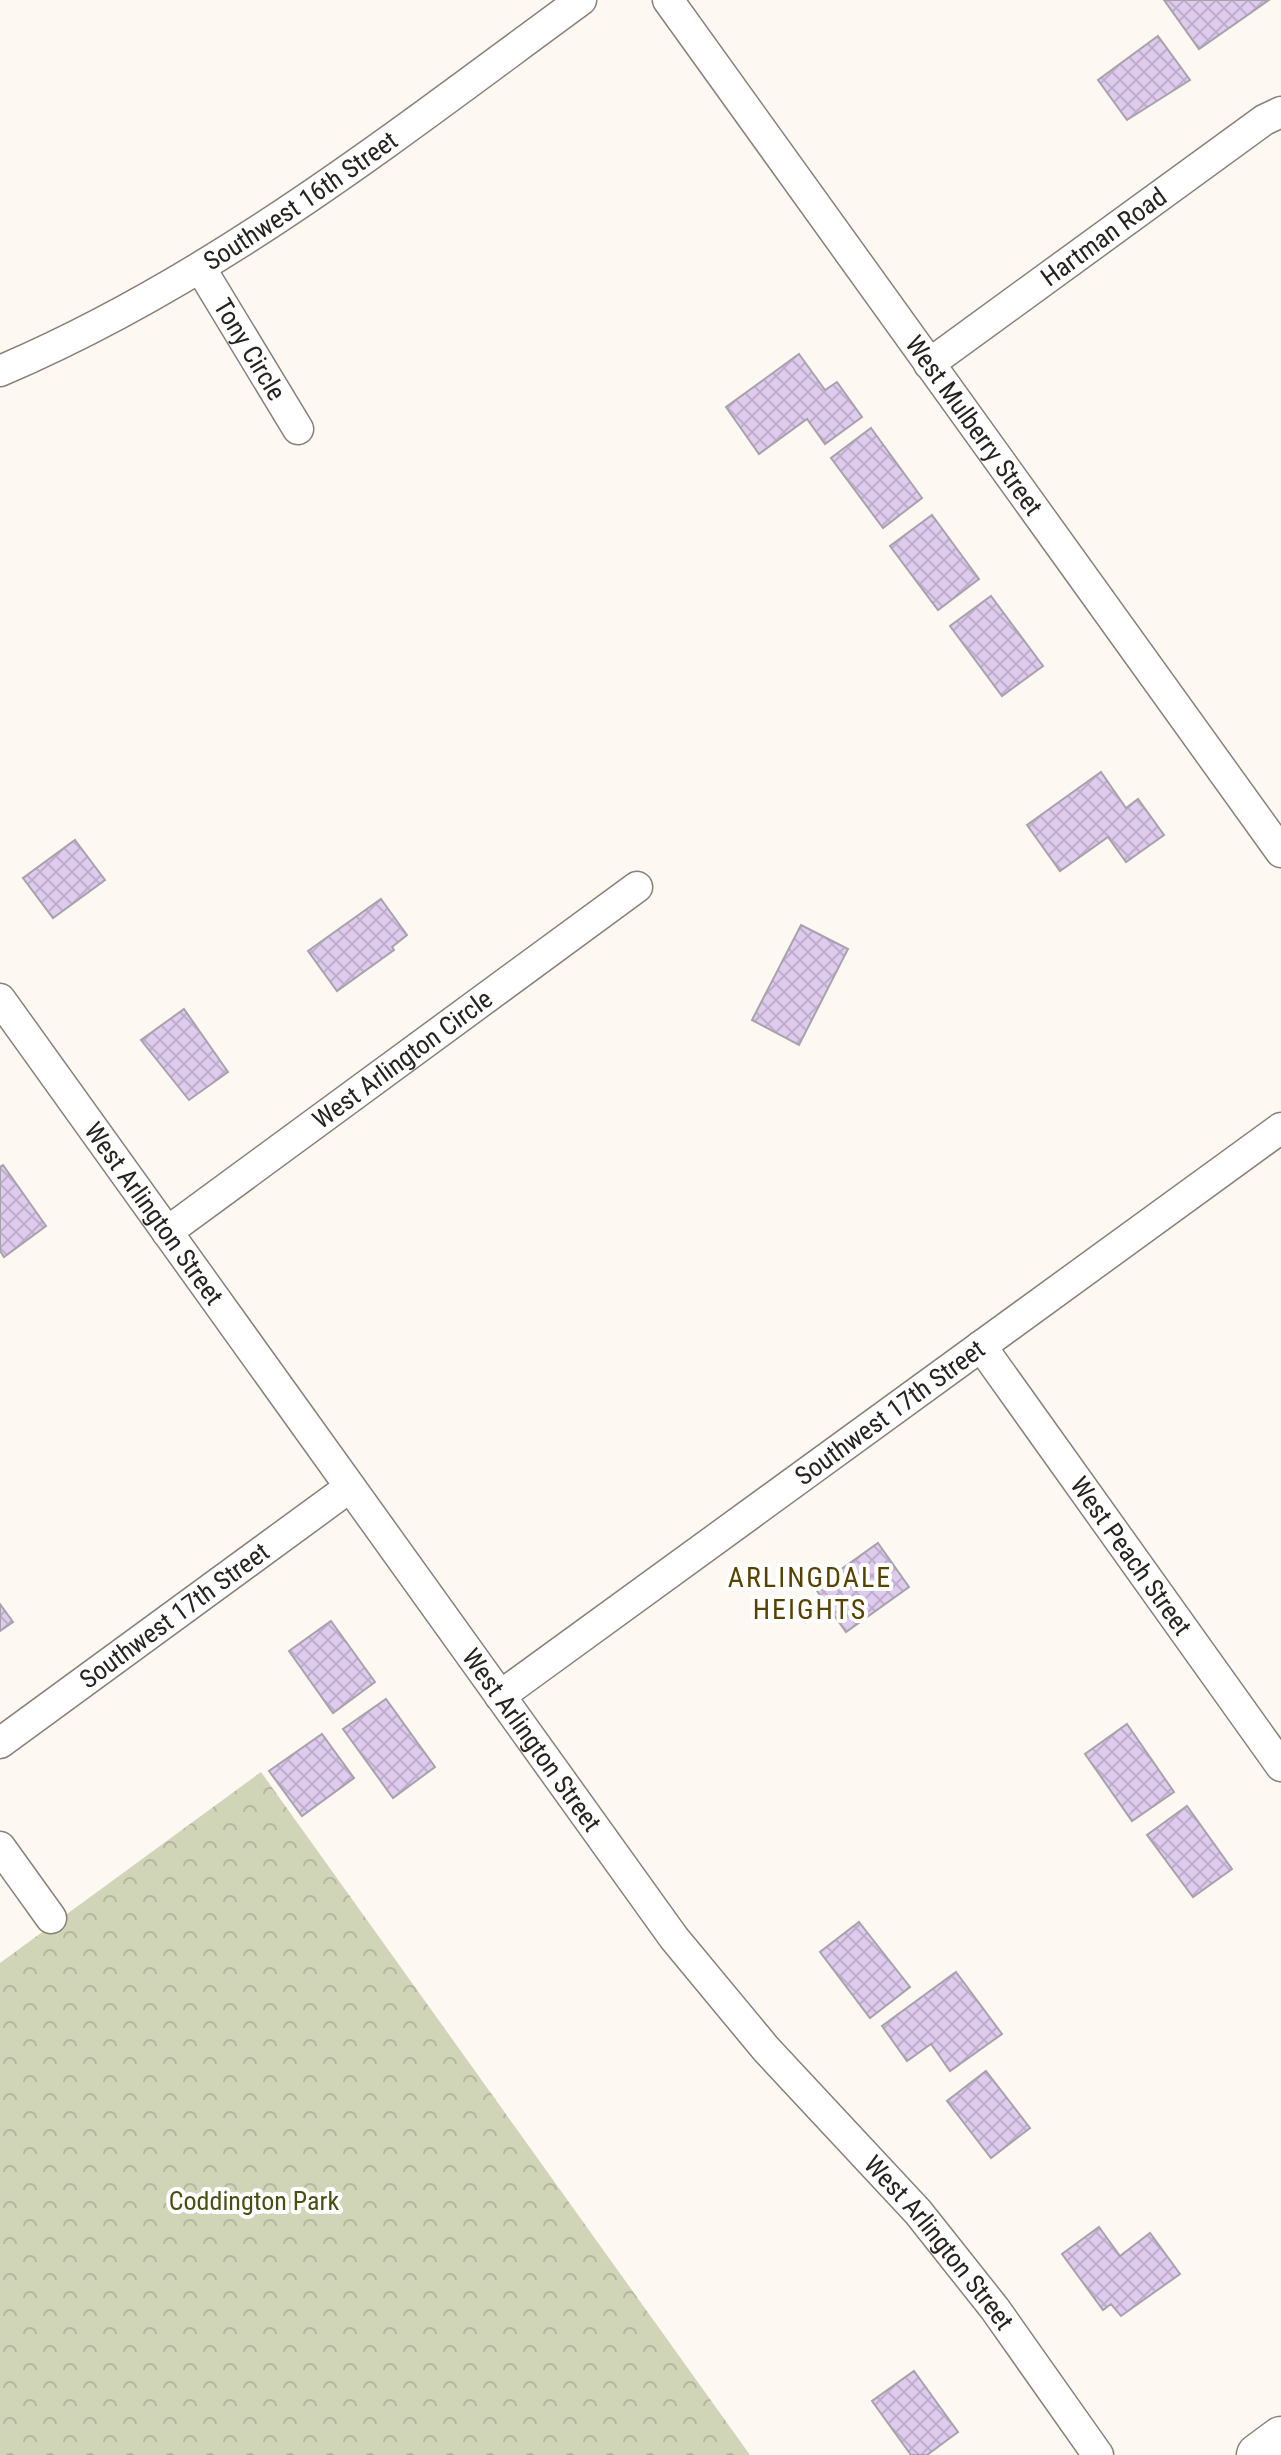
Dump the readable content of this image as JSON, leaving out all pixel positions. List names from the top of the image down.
{
  "streets": {
    "street": [
      "Southwest 16th Street",
      "Hartman Road",
      "Tony Circle",
      "West Mulberry Street",
      "West Arlington Circle",
      "West Arlington Street",
      "Southwest 17th Street",
      "West Peach Street"
    ]
  },
  "crossings": [
    ["Southwest 16th Street", "Tony Circle"],
    ["Hartman Road", "West Mulberry Street"],
    ["West Arlington Circle", "West Arlington Street"],
    ["West Arlington Street", "Southwest 17th Street"],
    ["Southwest 17th Street", "West Peach Street"]
  ],
  "districts": ["ARLINGDALE HEIGHTS"],
  "parks": ["Coddington Park"]
}
